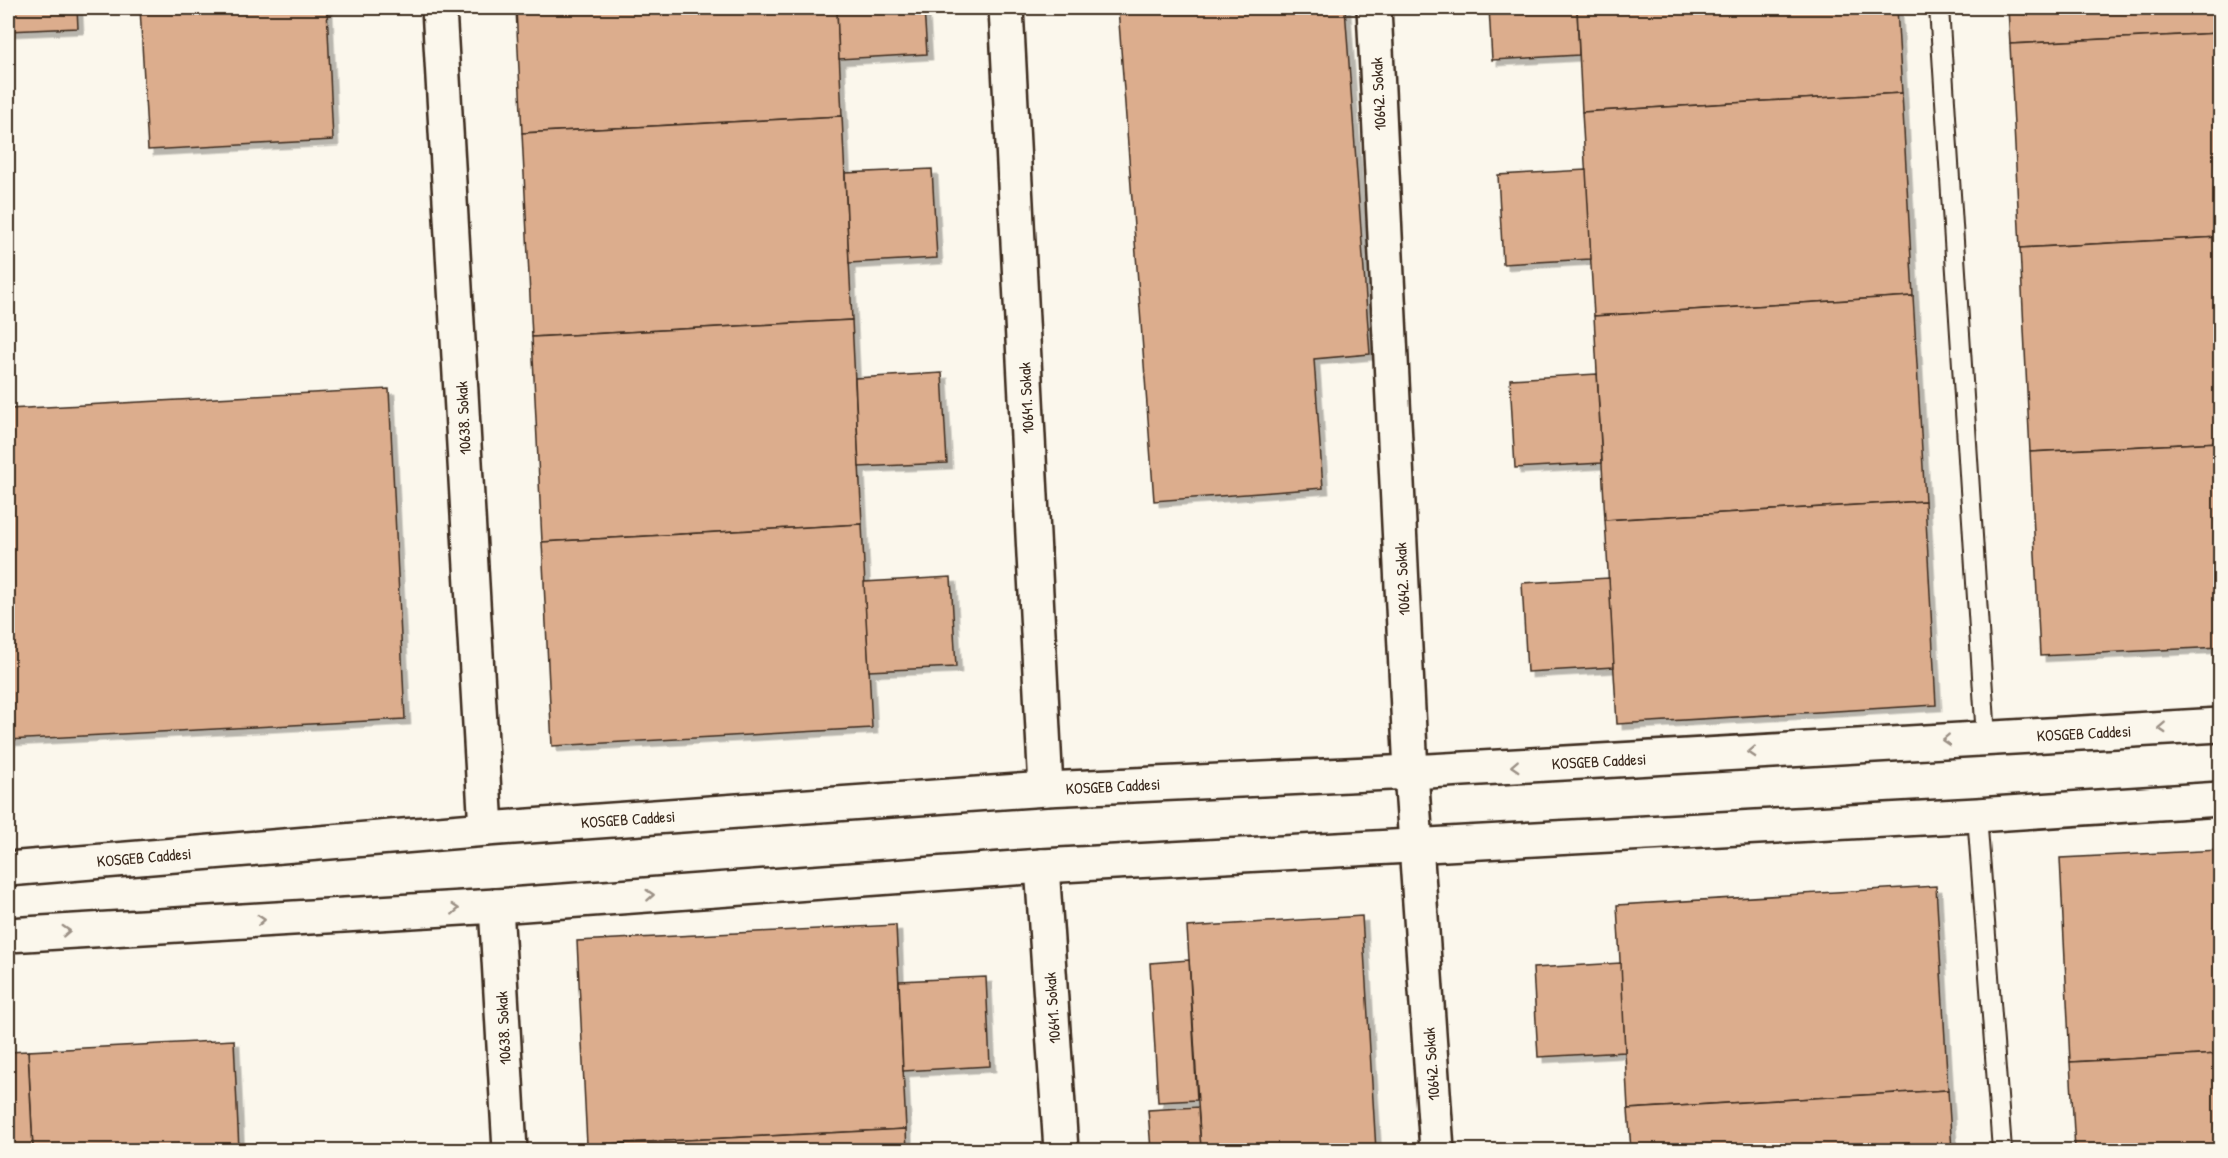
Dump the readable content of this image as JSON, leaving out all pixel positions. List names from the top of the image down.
{
  "streets": {
    "main road": [
      "10642. Sokak",
      "10641. Sokak",
      "10638. Sokak",
      "KOSGEB Caddesi"
    ]
  },
  "crossings": [
    ["10642. Sokak", "KOSGEB Caddesi"],
    ["10641. Sokak", "KOSGEB Caddesi"],
    ["10638. Sokak", "KOSGEB Caddesi"]
  ]
}
